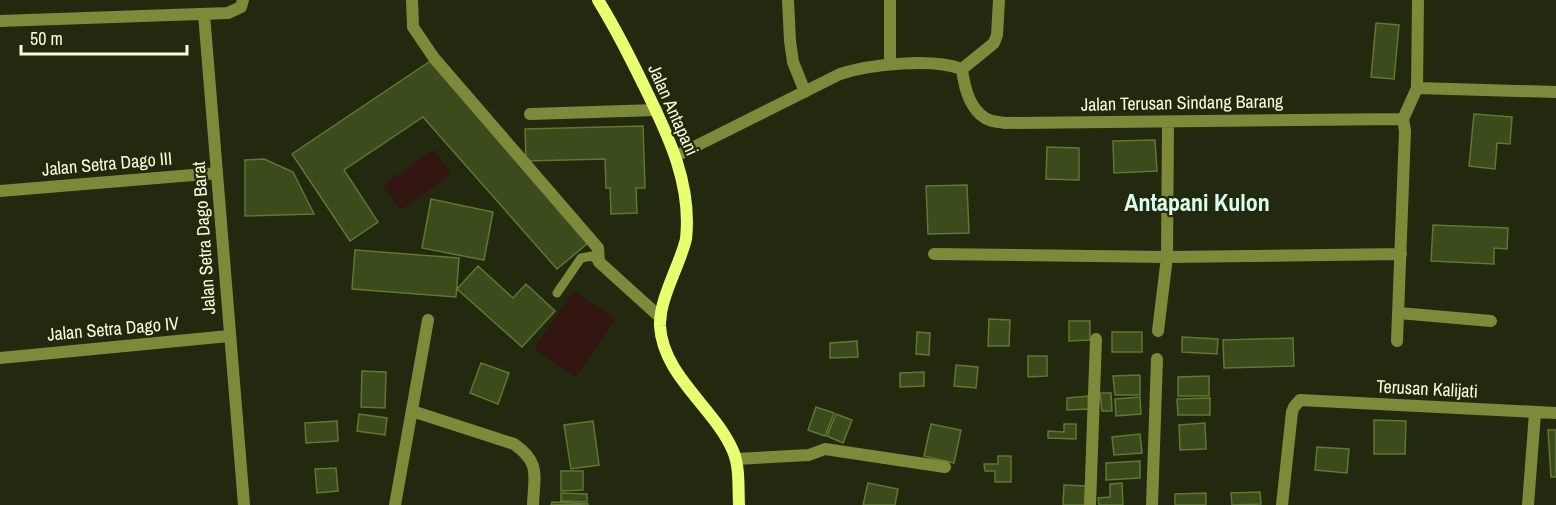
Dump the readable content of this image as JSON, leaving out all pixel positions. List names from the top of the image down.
{
  "streets": {
    "street": [
      "Jalan Terusan Sindang Barang",
      "Jalan Antapani",
      "Jalan Setra Dago III",
      "Jalan Setra Dago Barat",
      "Jalan Setra Dago IV",
      "Terusan Kalijati"
    ]
  },
  "crossings": [
    ["Jalan Setra Dago III", "Jalan Setra Dago Barat"],
    ["Jalan Setra Dago Barat", "Jalan Setra Dago IV"]
  ],
  "districts": ["Antapani Kulon"],
  "scale_bar": "50 m"
}
